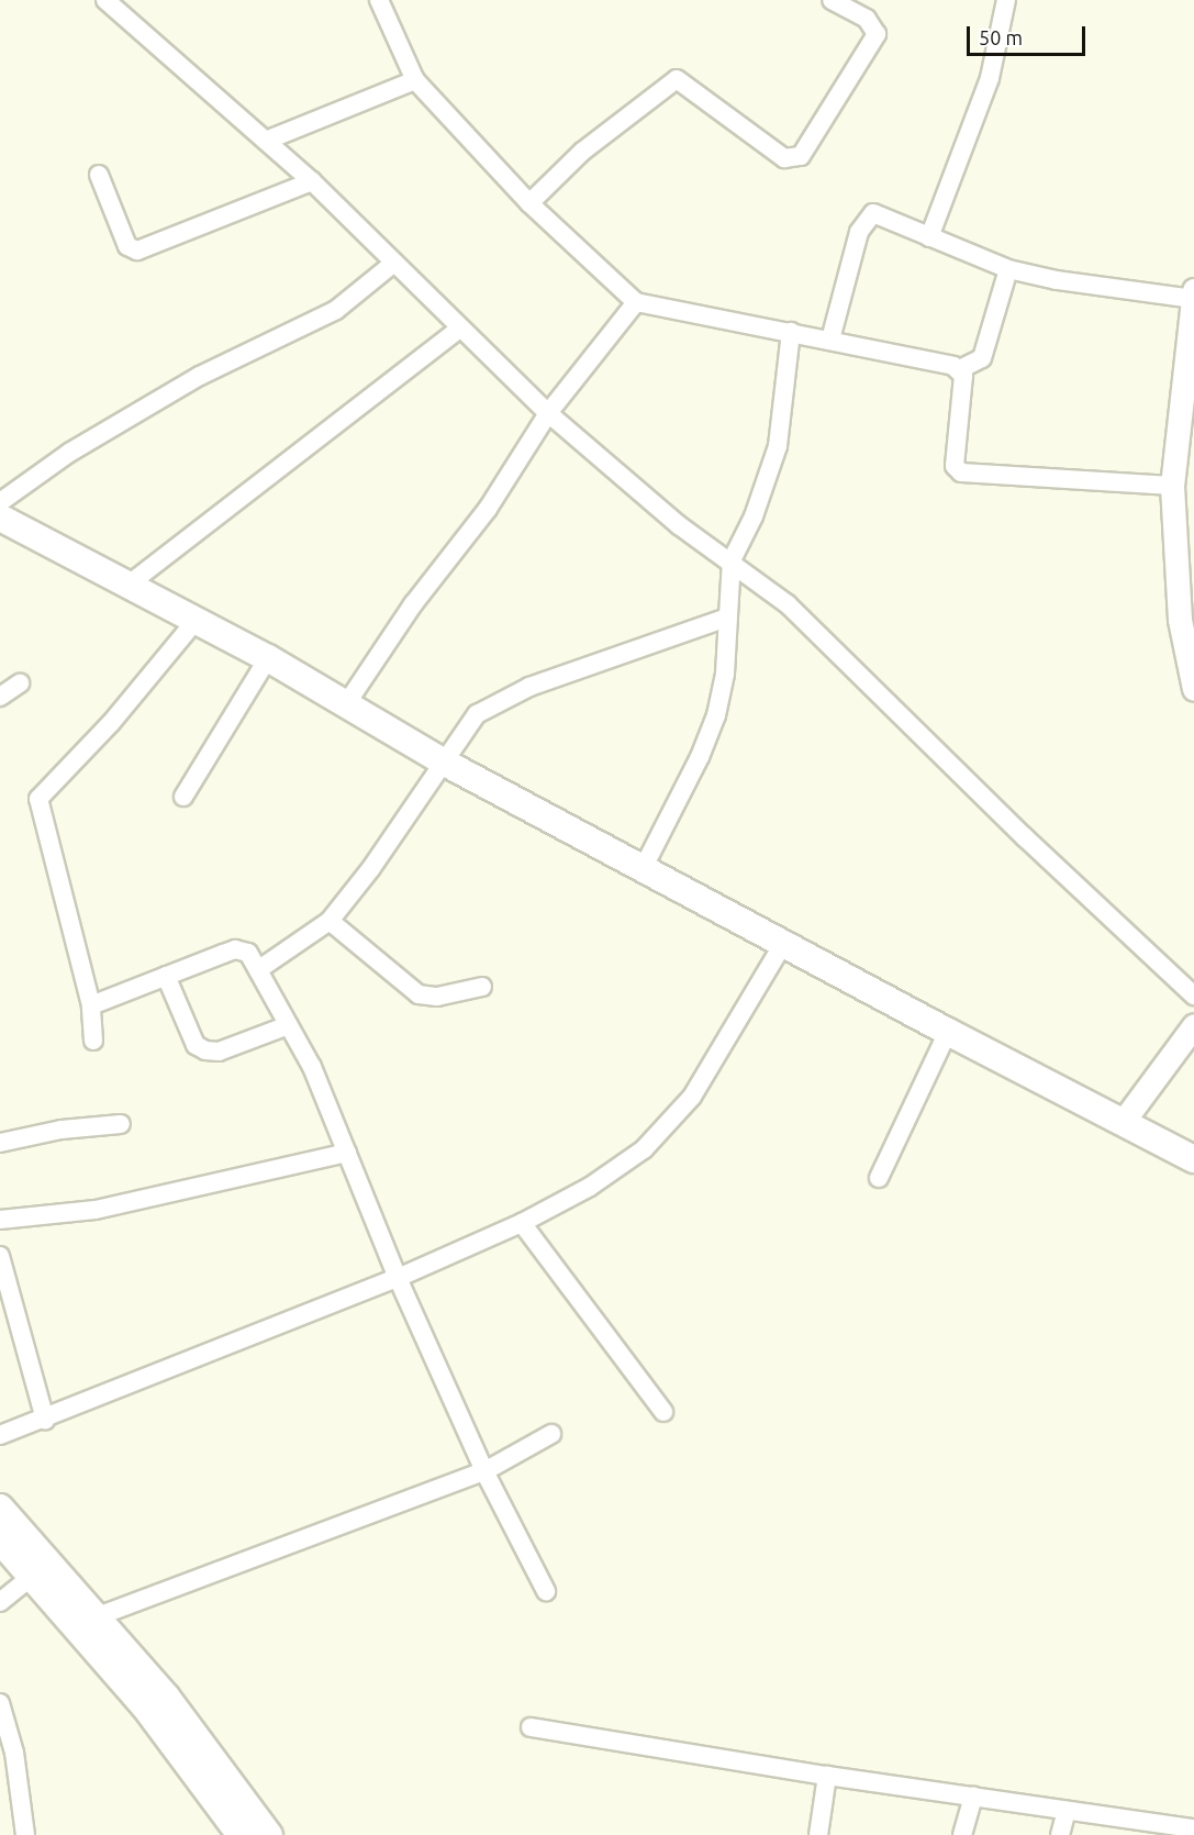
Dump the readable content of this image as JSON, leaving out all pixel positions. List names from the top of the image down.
{
  "scale_bar": "50 m"
}
